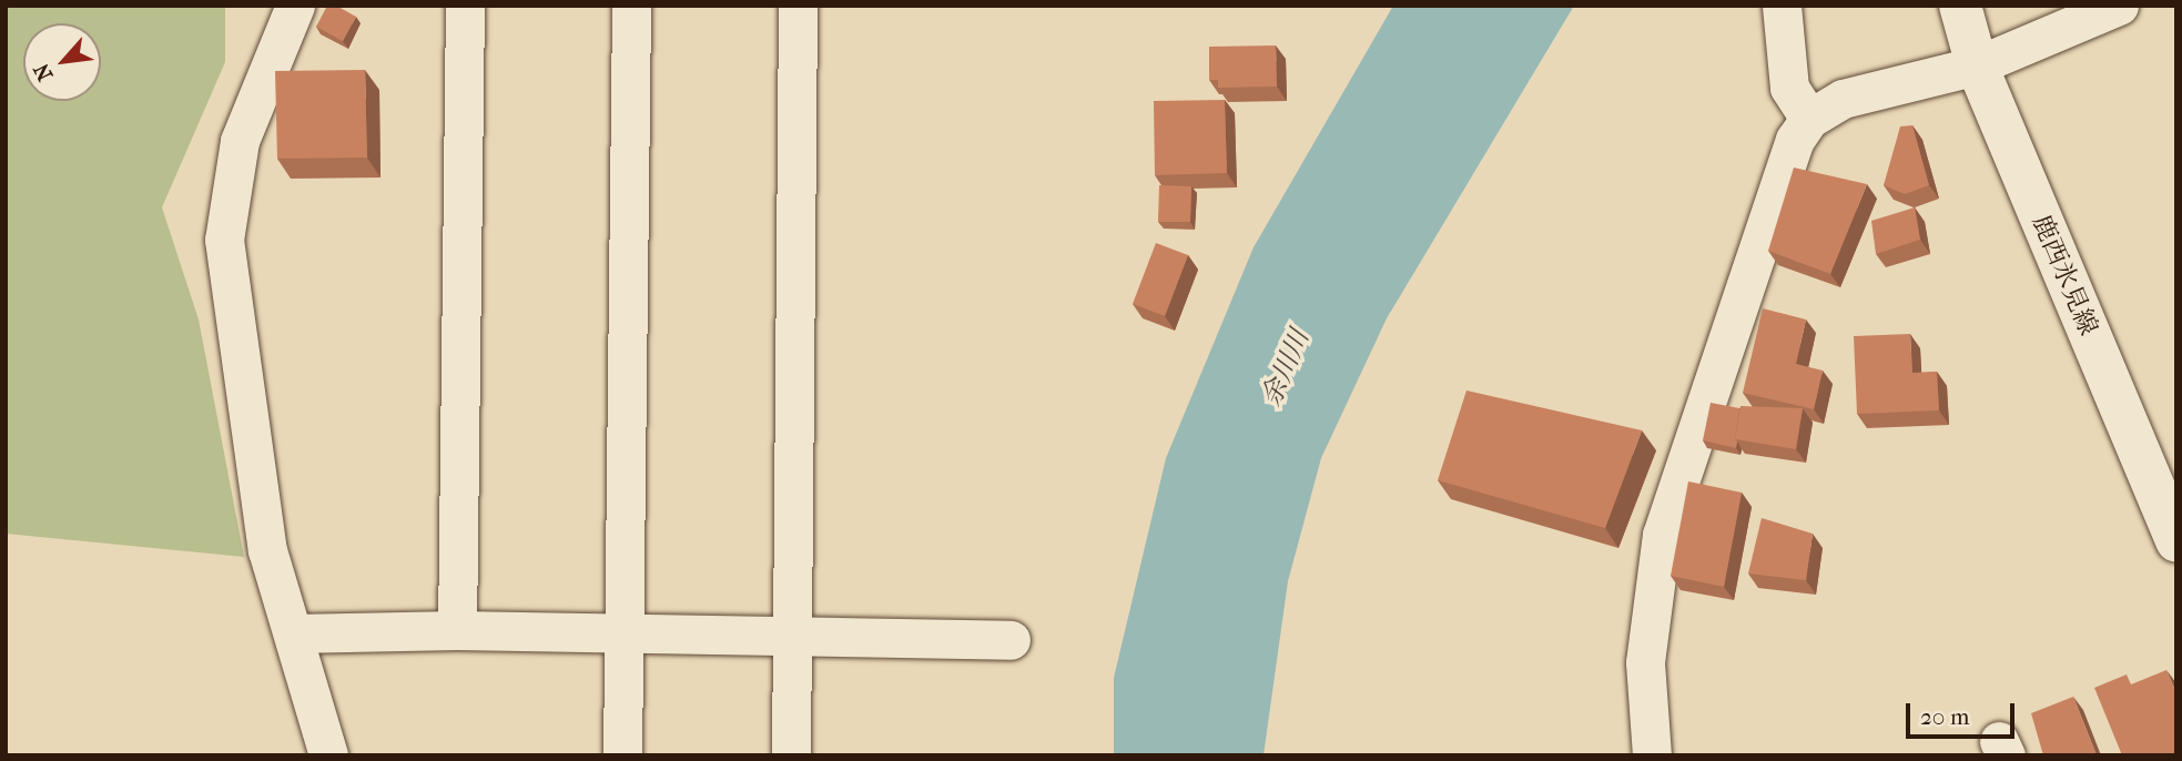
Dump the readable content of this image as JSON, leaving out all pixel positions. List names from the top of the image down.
{
  "streets": {
    "main road": ["鹿西氷見線"]
  },
  "water": ["余川川"],
  "scale_bar": "20 m",
  "north": "bottom left"
}
